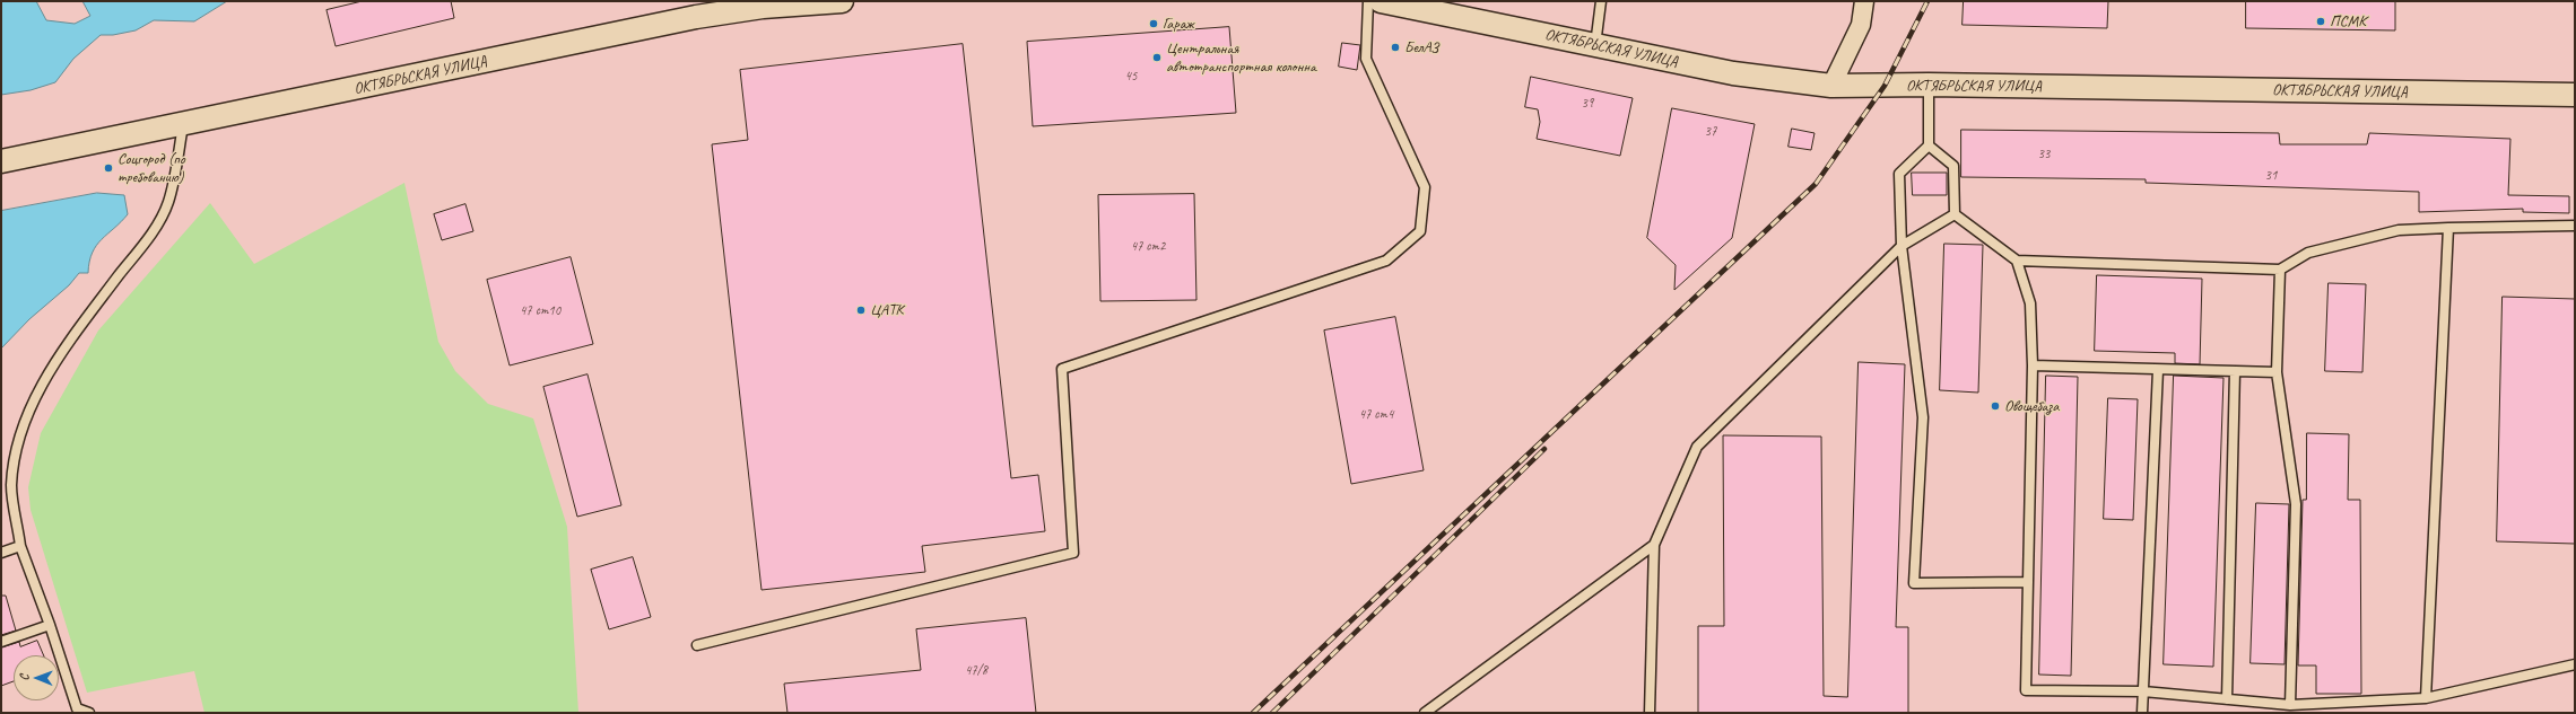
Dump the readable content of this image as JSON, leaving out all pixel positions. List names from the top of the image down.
{
  "streets": {
    "street": ["ОКТЯБРЬСКАЯ УЛИЦА"]
  },
  "places": [
    "ПСМК",
    "Гараж",
    "БелАЗ",
    "Центральная автотранспортная колонна",
    "Соцгород (по требованию)",
    "ЦАТК",
    "Овощебаза"
  ],
  "house_numbers": [
    "45",
    "39",
    "37",
    "33",
    "31",
    "47 ст2",
    "47 ст10",
    "47 ст4",
    "47/8"
  ],
  "north": "left"
}
